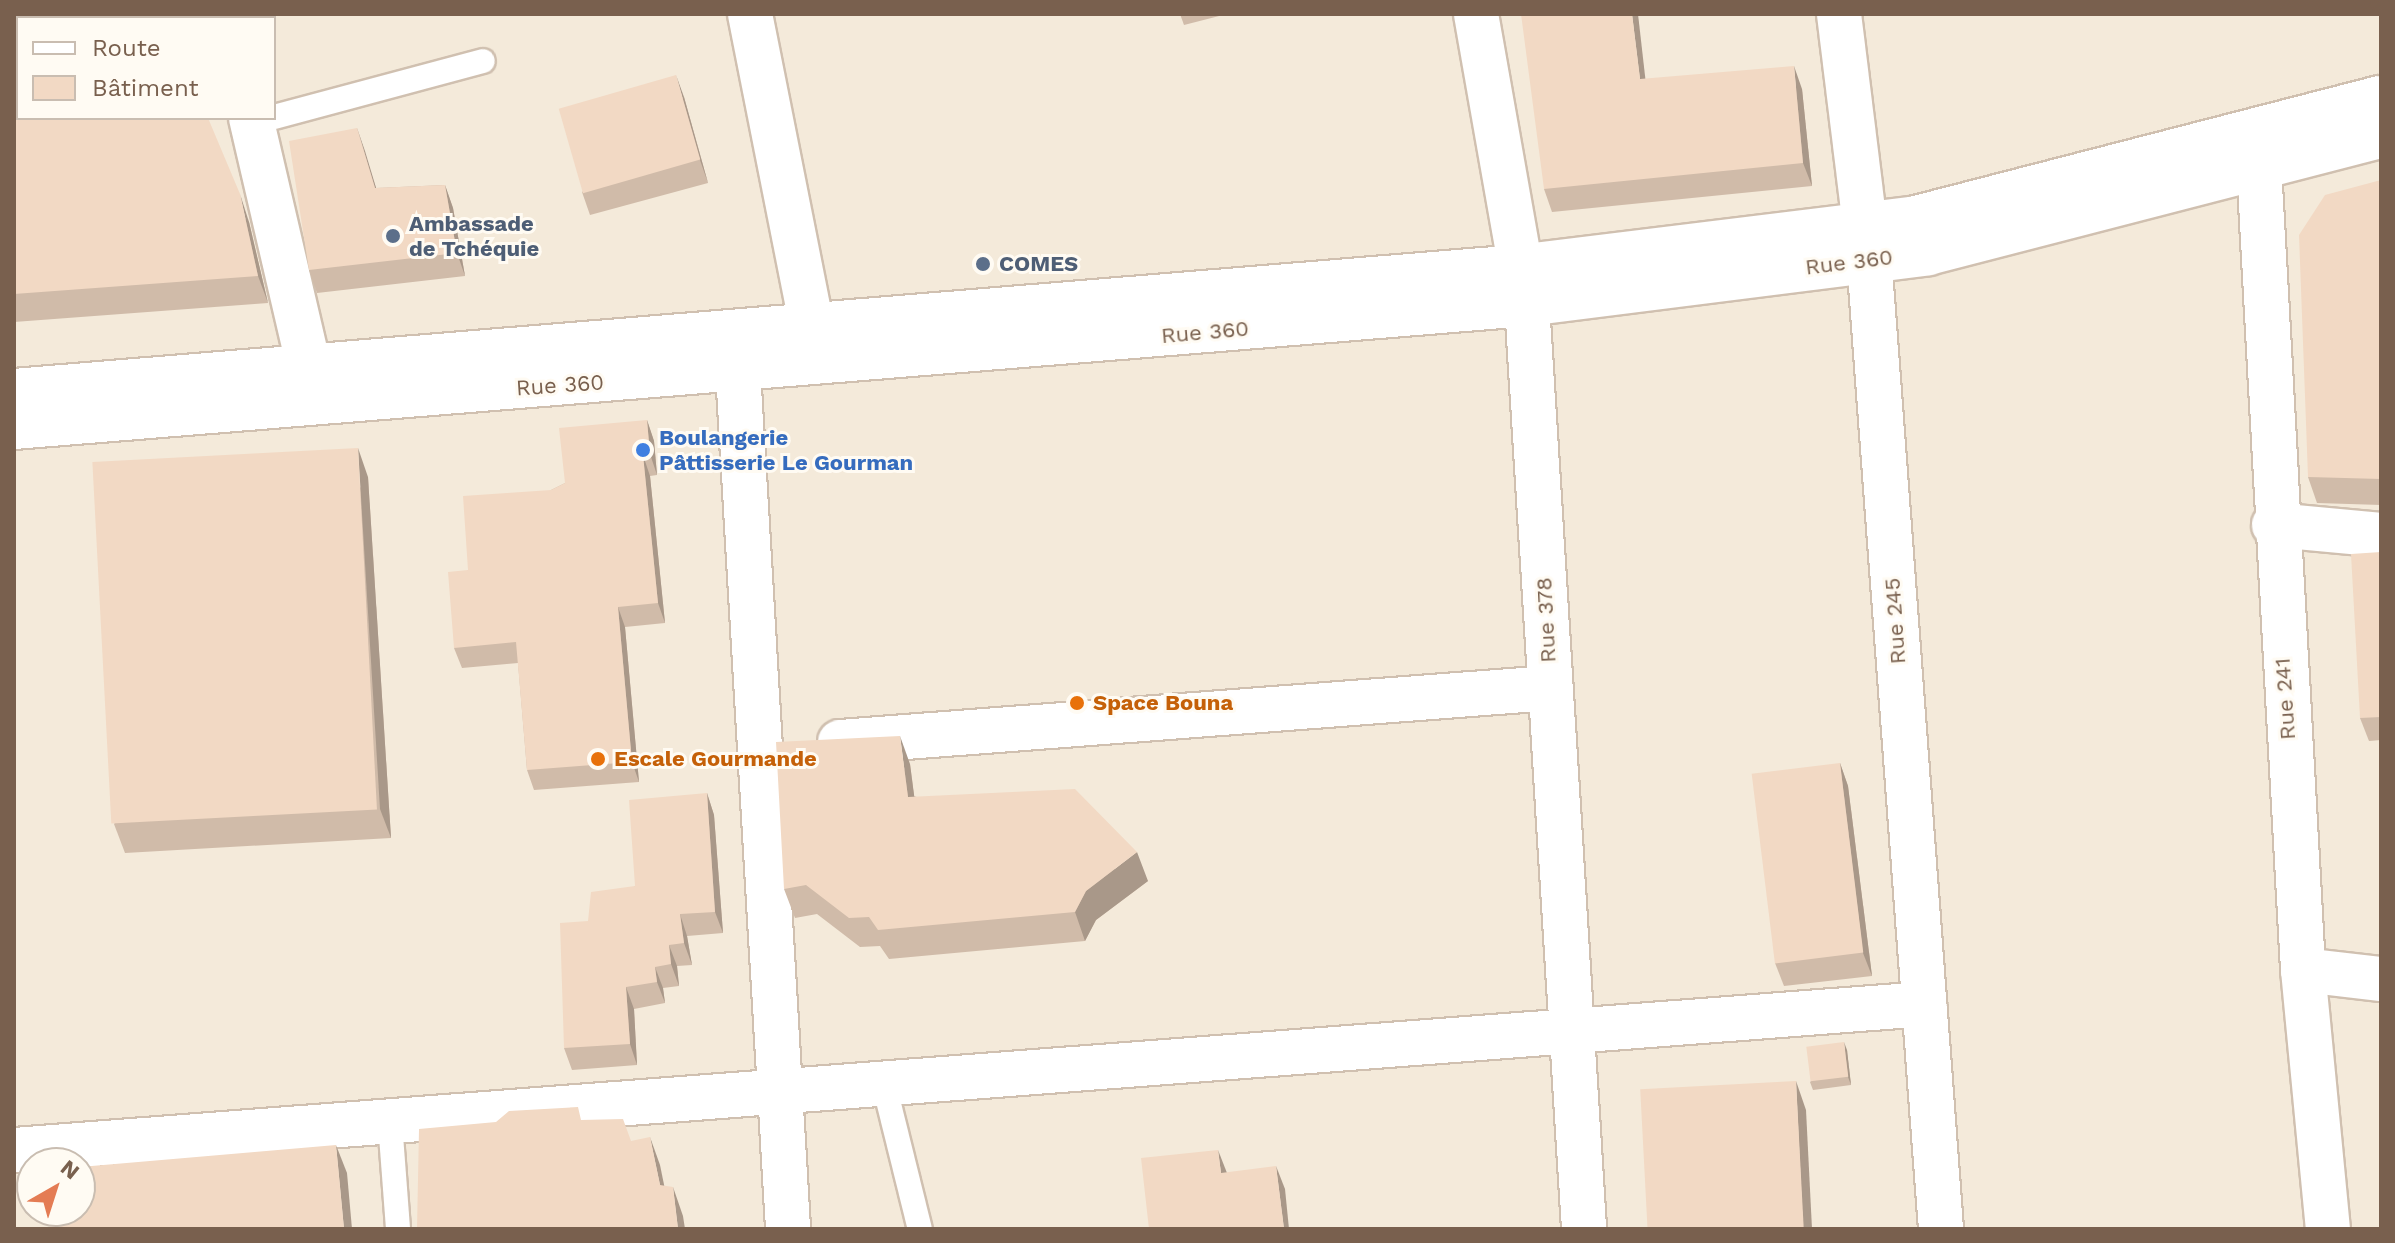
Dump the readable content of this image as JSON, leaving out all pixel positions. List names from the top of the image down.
{
  "streets": {
    "street": [
      "Rue 360",
      "Rue 378",
      "Rue 245",
      "Rue 241"
    ]
  },
  "crossings": [
    ["Rue 360", "Rue 378"],
    ["Rue 360", "Rue 245"],
    ["Rue 360", "Rue 241"]
  ],
  "places": [
    "Ambassade de Tchéquie",
    "COMES",
    "Boulangerie Pâttisserie Le Gourman",
    "Space Bouna",
    "Escale Gourmande"
  ],
  "legend": ["Route", "Bâtiment"],
  "north": "top right"
}
